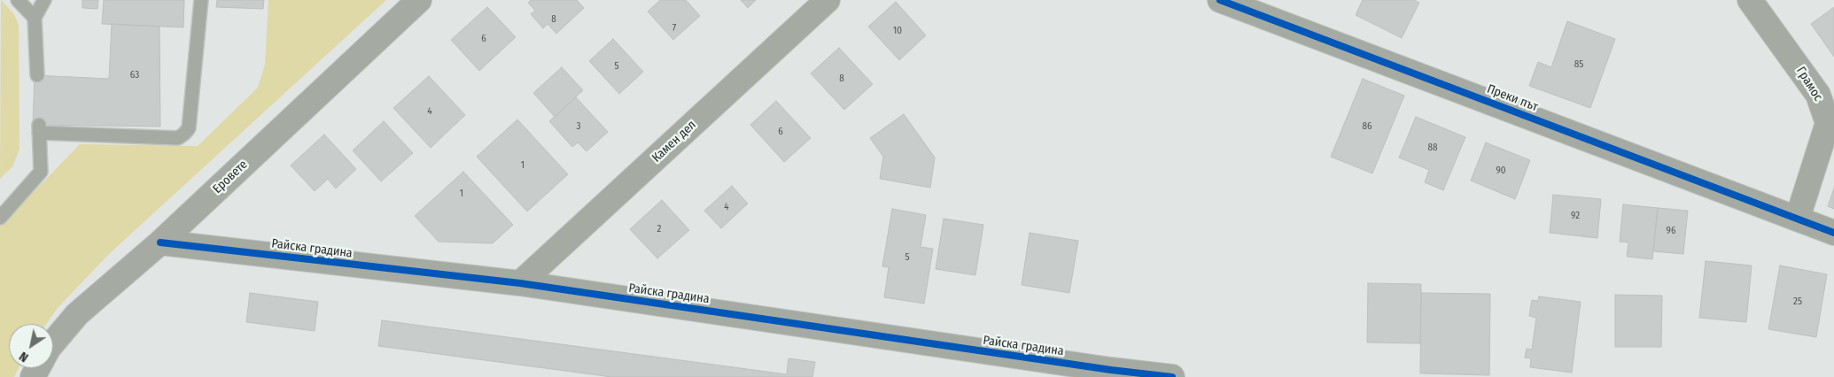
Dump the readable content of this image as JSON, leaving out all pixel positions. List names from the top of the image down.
{
  "streets": {
    "street": [
      "Грамос",
      "Преки път",
      "Камен дел",
      "Еровете",
      "Райска градина"
    ]
  },
  "crossings": [
    ["Грамос", "Преки път"],
    ["Камен дел", "Райска градина"],
    ["Еровете", "Райска градина"]
  ],
  "house_numbers": [
    "8",
    "7",
    "10",
    "6",
    "85",
    "5",
    "63",
    "8",
    "4",
    "3",
    "86",
    "6",
    "88",
    "1",
    "90",
    "1",
    "4",
    "92",
    "2",
    "96",
    "5",
    "25"
  ],
  "north": "bottom left"
}
